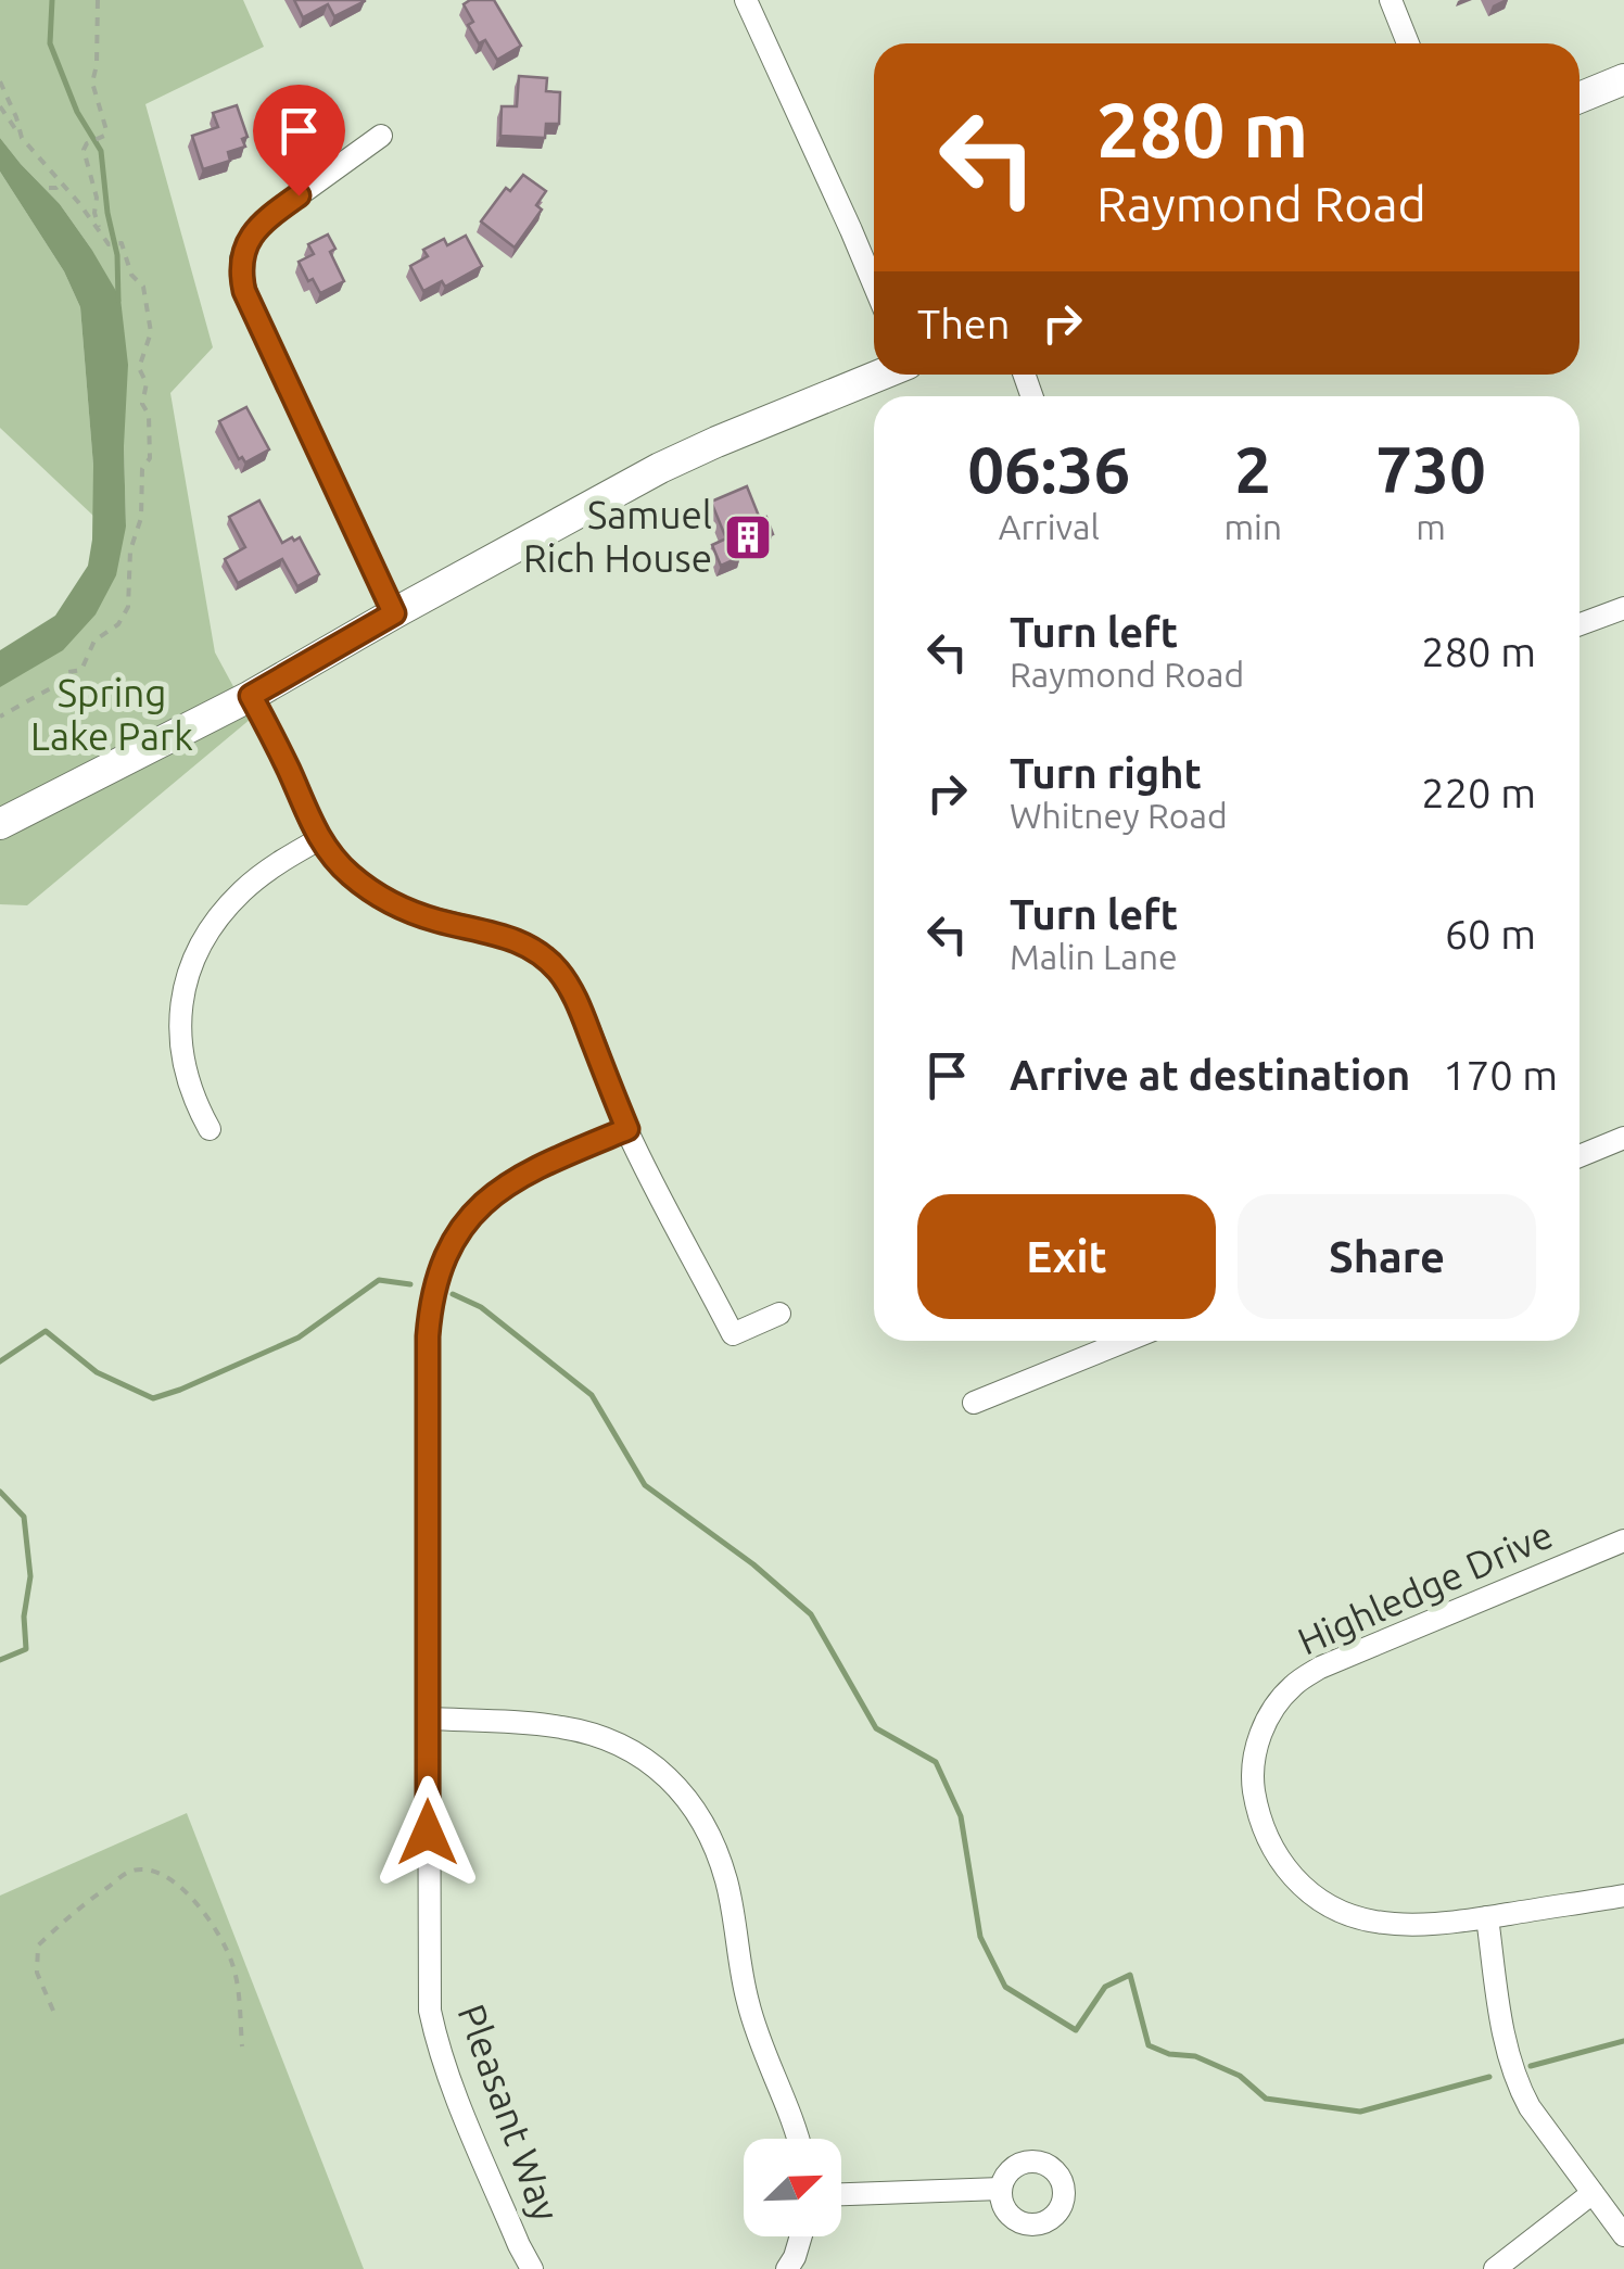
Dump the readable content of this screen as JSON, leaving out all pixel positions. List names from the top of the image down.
{
  "streets": {
    "street": ["Highledge Drive", "Pleasant Way"]
  },
  "parks": ["Spring Lake Park"],
  "places": {
    "building": ["Samuel Rich House"]
  },
  "north": "top right",
  "page": {
    "turn": ["280 m", "Raymond Road"],
    "then": "Then",
    "eta": [
      "06:36",
      "Arrival",
      "2",
      "min",
      "730",
      "m"
    ],
    "list": [
      {
        "name": "Turn left",
        "note": "Raymond Road",
        "value": "280 m"
      },
      {
        "name": "Turn right",
        "note": "Whitney Road",
        "value": "220 m"
      },
      {
        "name": "Turn left",
        "note": "Malin Lane",
        "value": "60 m"
      },
      {
        "name": "Arrive at destination",
        "value": "170 m"
      }
    ],
    "buttons": ["Exit", "Share"]
  }
}
